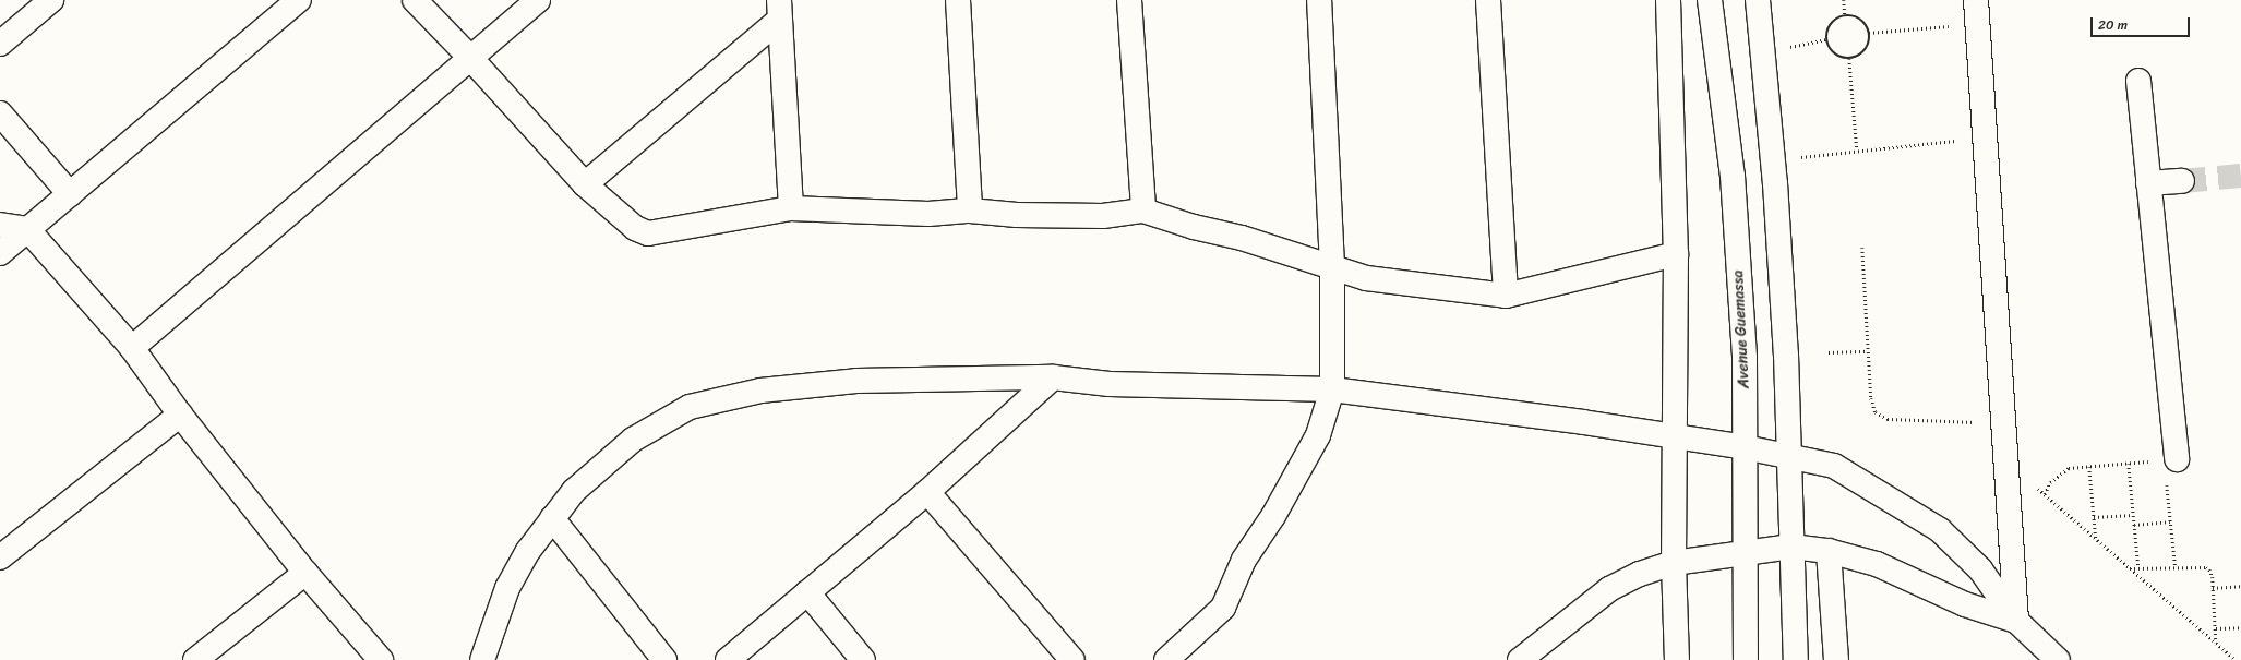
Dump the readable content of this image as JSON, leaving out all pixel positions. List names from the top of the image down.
{
  "streets": {
    "street": ["Avenue Guemassa"]
  },
  "scale_bar": "20 m"
}
